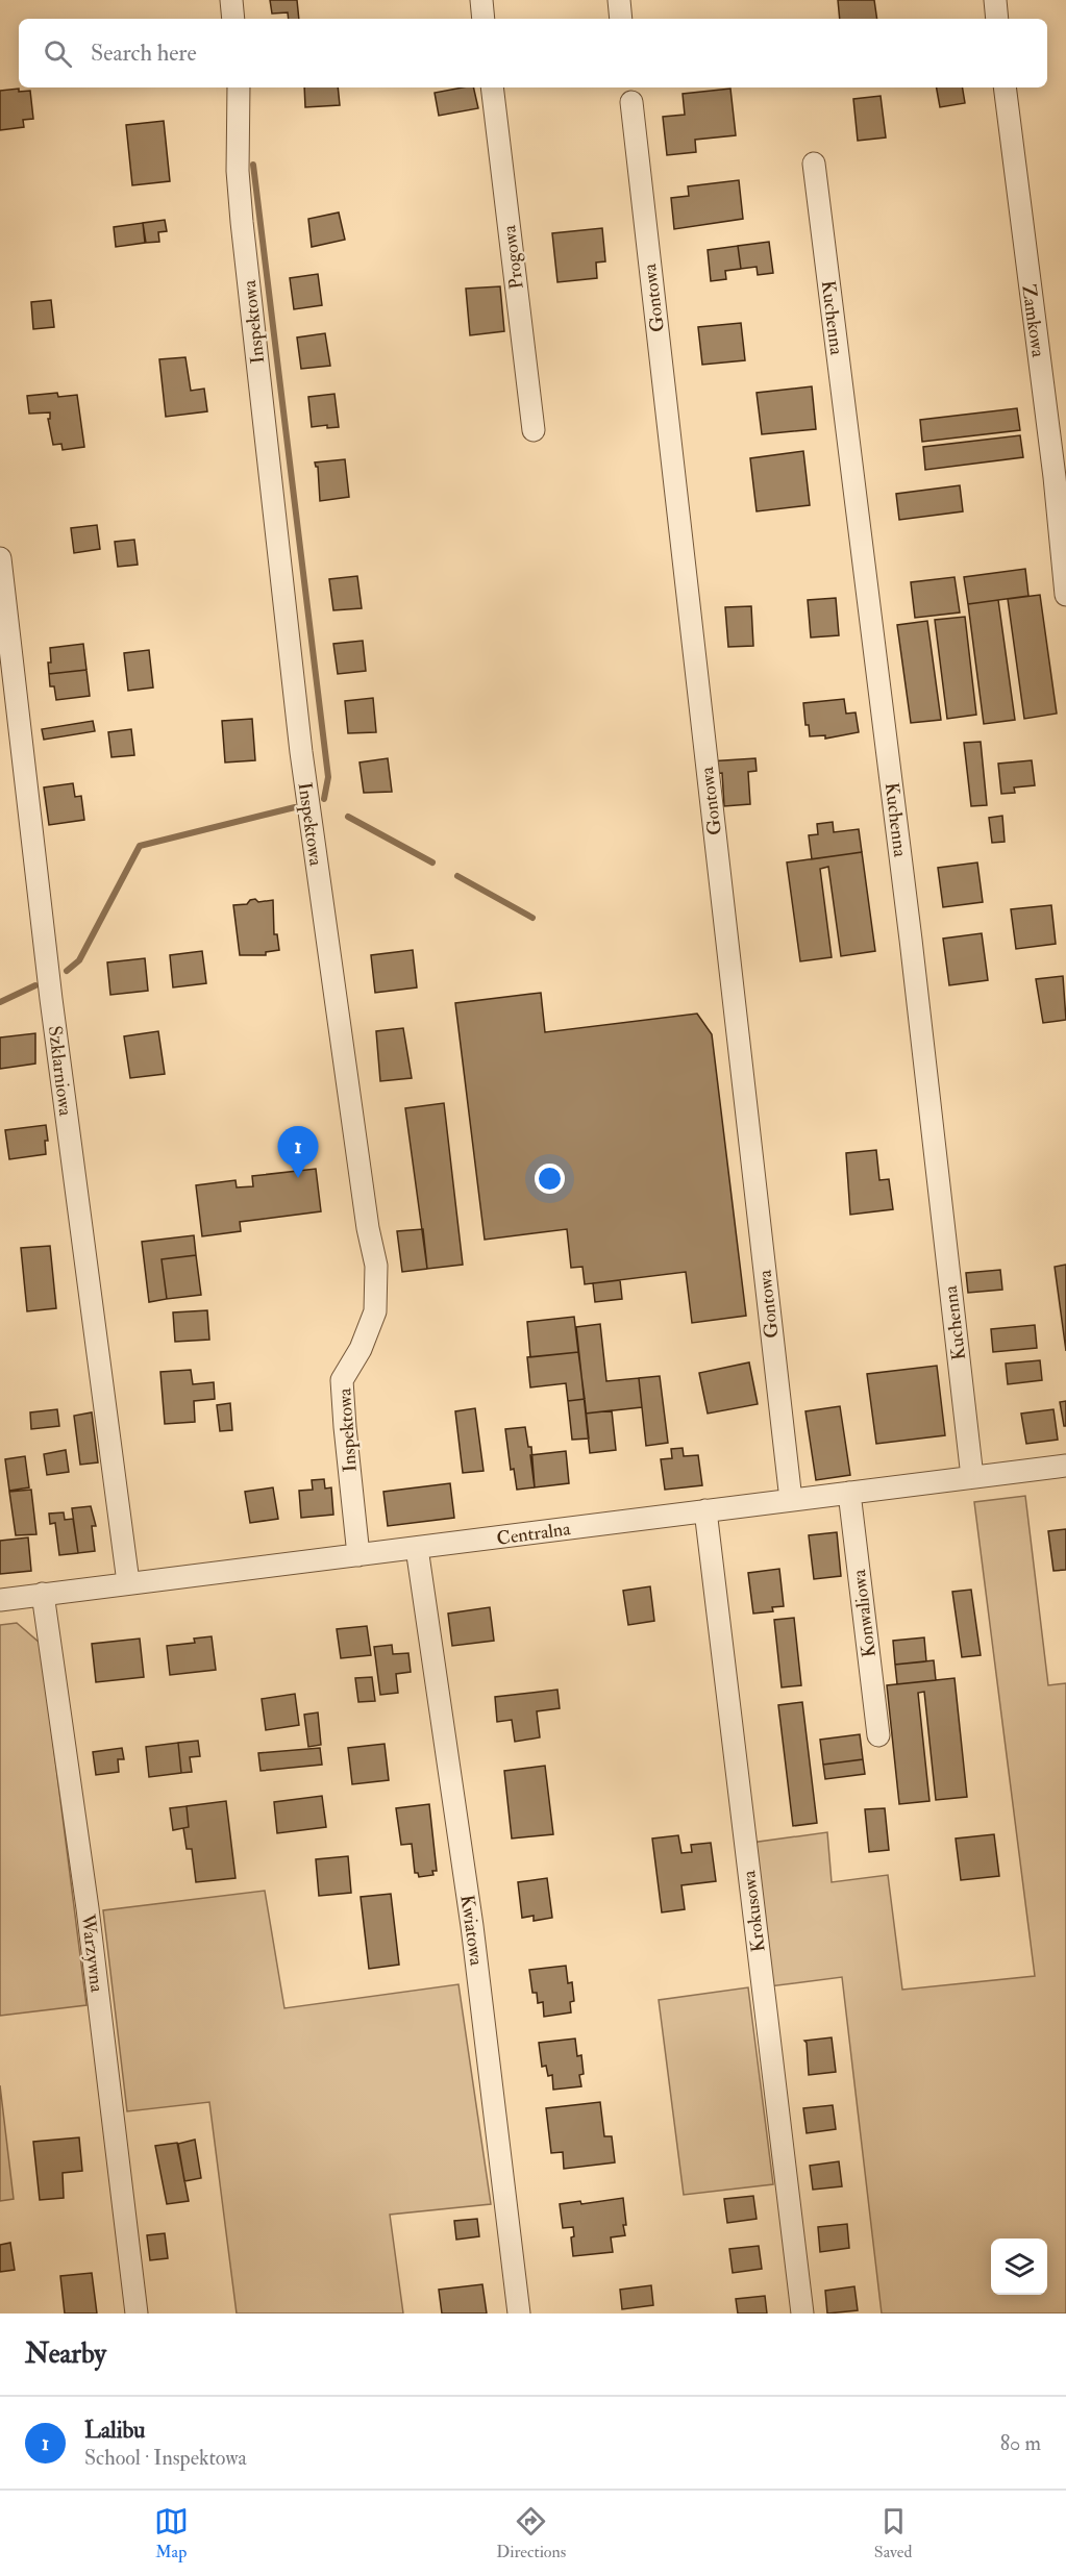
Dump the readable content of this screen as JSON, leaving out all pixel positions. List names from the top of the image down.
{
  "streets": {
    "street": [
      "Progowa",
      "Gontowa",
      "Kuchenna",
      "Zamkowa",
      "Inspektowa",
      "Szklarniowa",
      "Centralna",
      "Konwaliowa",
      "Krokusowa",
      "Kwiatowa",
      "Warzywna"
    ]
  },
  "crossings": [
    ["Gontowa", "Centralna"],
    ["Kuchenna", "Centralna"],
    ["Inspektowa", "Centralna"],
    ["Szklarniowa", "Centralna"],
    ["Centralna", "Konwaliowa"],
    ["Centralna", "Krokusowa"],
    ["Centralna", "Kwiatowa"],
    ["Centralna", "Warzywna"]
  ],
  "page": {
    "search": "Search here",
    "pins": "1",
    "heading": "Nearby",
    "list": [
      {
        "mark": "1",
        "name": "Lalibu",
        "note": "School · Inspektowa",
        "value": "80 m"
      }
    ],
    "nav": ["Map", "Directions", "Saved"]
  }
}
